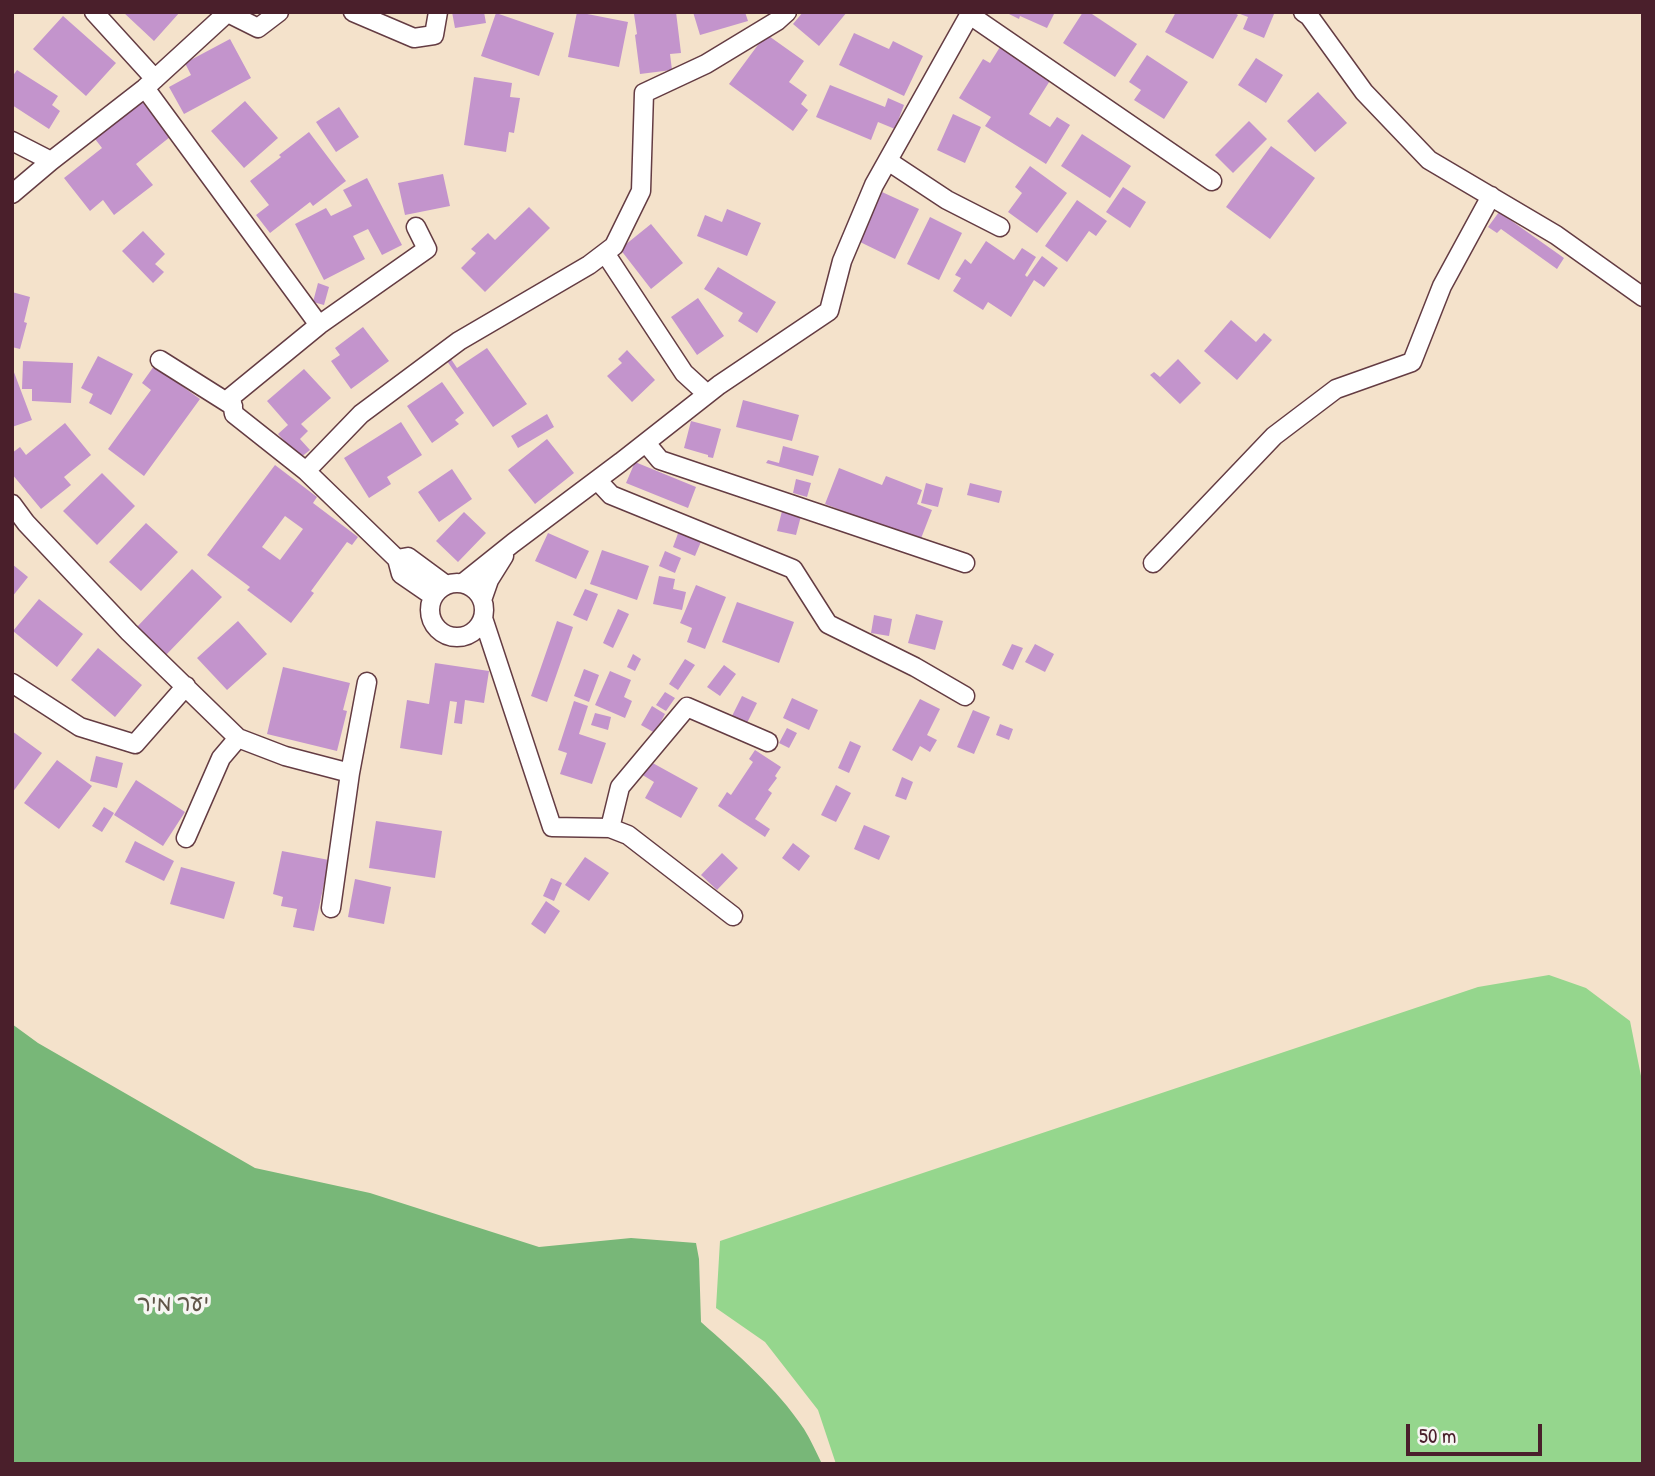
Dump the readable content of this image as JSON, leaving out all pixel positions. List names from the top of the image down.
{
  "parks": ["יער מיר"],
  "scale_bar": "50 m"
}
